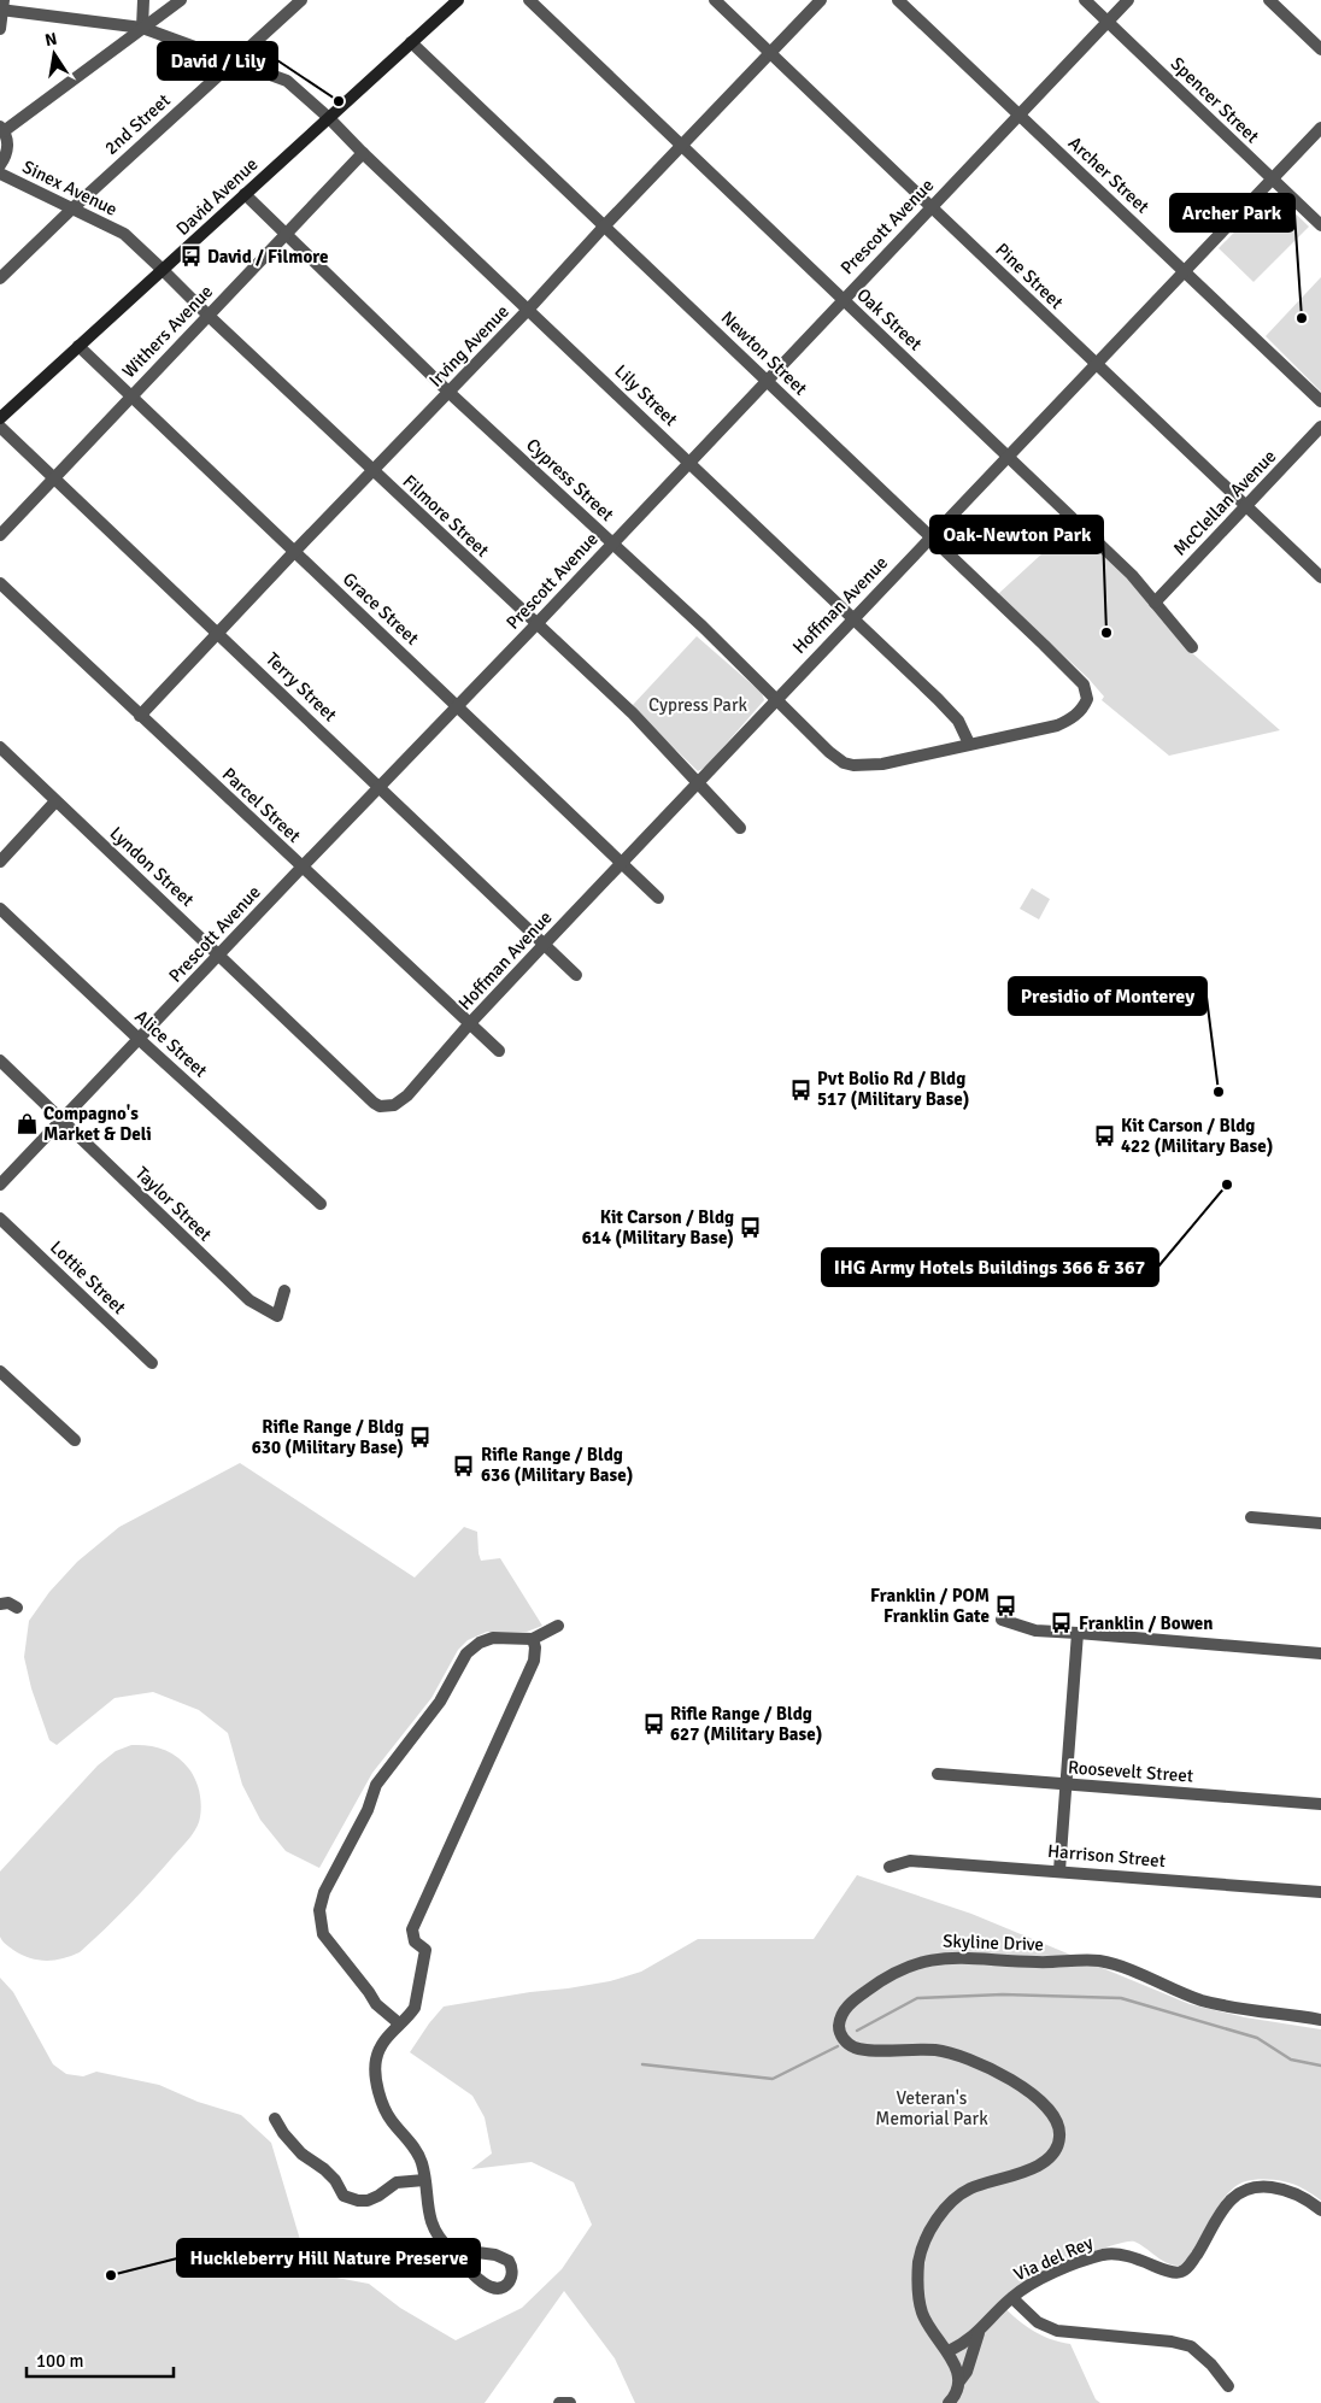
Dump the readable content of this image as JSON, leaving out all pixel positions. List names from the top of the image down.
{
  "streets": {
    "main road": ["David Avenue"],
    "street": [
      "Spencer Street",
      "2nd Street",
      "Archer Street",
      "Sinex Avenue",
      "Prescott Avenue",
      "Pine Street",
      "Oak Street",
      "Withers Avenue",
      "Irving Avenue",
      "Newton Street",
      "Lily Street",
      "Cypress Street",
      "McClellan Avenue",
      "Filmore Street",
      "Hoffman Avenue",
      "Grace Street",
      "Terry Street",
      "Parcel Street",
      "Lyndon Street",
      "Alice Street",
      "Taylor Street",
      "Lottie Street",
      "Roosevelt Street",
      "Harrison Street",
      "Skyline Drive",
      "Via del Rey"
    ]
  },
  "crossings": [
    ["Spencer Street", "Prescott Avenue"],
    ["Spencer Street", "Hoffman Avenue"],
    ["2nd Street", "Sinex Avenue"],
    ["2nd Street", "Lily Street"],
    ["Archer Street", "Prescott Avenue"],
    ["Archer Street", "Hoffman Avenue"],
    ["Sinex Avenue", "Filmore Street"],
    ["David Avenue", "Newton Street"],
    ["David Avenue", "Lily Street"],
    ["David Avenue", "Cypress Street"],
    ["David Avenue", "Filmore Street"],
    ["David Avenue", "Grace Street"],
    ["Prescott Avenue", "Pine Street"],
    ["Prescott Avenue", "Oak Street"],
    ["Prescott Avenue", "Newton Street"],
    ["Prescott Avenue", "Lily Street"],
    ["Prescott Avenue", "Cypress Street"],
    ["Prescott Avenue", "Filmore Street"],
    ["Prescott Avenue", "Grace Street"],
    ["Prescott Avenue", "Terry Street"],
    ["Prescott Avenue", "Parcel Street"],
    ["Prescott Avenue", "Lyndon Street"],
    ["Prescott Avenue", "Alice Street"],
    ["Prescott Avenue", "Taylor Street"],
    ["Pine Street", "Irving Avenue"],
    ["Pine Street", "McClellan Avenue"],
    ["Pine Street", "Hoffman Avenue"],
    ["Oak Street", "Irving Avenue"],
    ["Oak Street", "McClellan Avenue"],
    ["Oak Street", "Hoffman Avenue"],
    ["Withers Avenue", "Lily Street"],
    ["Withers Avenue", "Cypress Street"],
    ["Withers Avenue", "Filmore Street"],
    ["Withers Avenue", "Grace Street"],
    ["Withers Avenue", "Terry Street"],
    ["Irving Avenue", "Newton Street"],
    ["Irving Avenue", "Lily Street"],
    ["Irving Avenue", "Cypress Street"],
    ["Irving Avenue", "Filmore Street"],
    ["Irving Avenue", "Grace Street"],
    ["Irving Avenue", "Terry Street"],
    ["Irving Avenue", "Parcel Street"],
    ["Newton Street", "Lily Street"],
    ["Newton Street", "Cypress Street"],
    ["Newton Street", "Hoffman Avenue"],
    ["Lily Street", "Cypress Street"],
    ["Lily Street", "Hoffman Avenue"],
    ["Cypress Street", "Hoffman Avenue"],
    ["Filmore Street", "Hoffman Avenue"],
    ["Hoffman Avenue", "Grace Street"],
    ["Hoffman Avenue", "Terry Street"],
    ["Hoffman Avenue", "Parcel Street"],
    ["Hoffman Avenue", "Lyndon Street"],
    ["Skyline Drive", "Via del Rey"]
  ],
  "parks": ["Cypress Park", "Veteran's Memorial Park"],
  "places": {
    "other": [
      "David / Lily",
      "Archer Park",
      "Oak-Newton Park",
      "Presidio of Monterey",
      "IHG Army Hotels Buildings 366 & 367",
      "Huckleberry Hill Nature Preserve"
    ],
    "bus stop": [
      "David / Filmore",
      "Pvt Bolio Rd / Bldg 517 (Military Base)",
      "Kit Carson / Bldg 422 (Military Base)",
      "Kit Carson / Bldg 614 (Military Base)",
      "Rifle Range / Bldg 630 (Military Base)",
      "Rifle Range / Bldg 636 (Military Base)",
      "Franklin / POM Franklin Gate",
      "Franklin / Bowen",
      "Rifle Range / Bldg 627 (Military Base)"
    ],
    "shop": ["Compagno's Market & Deli"]
  },
  "scale_bar": "100 m",
  "north": "top"
}
